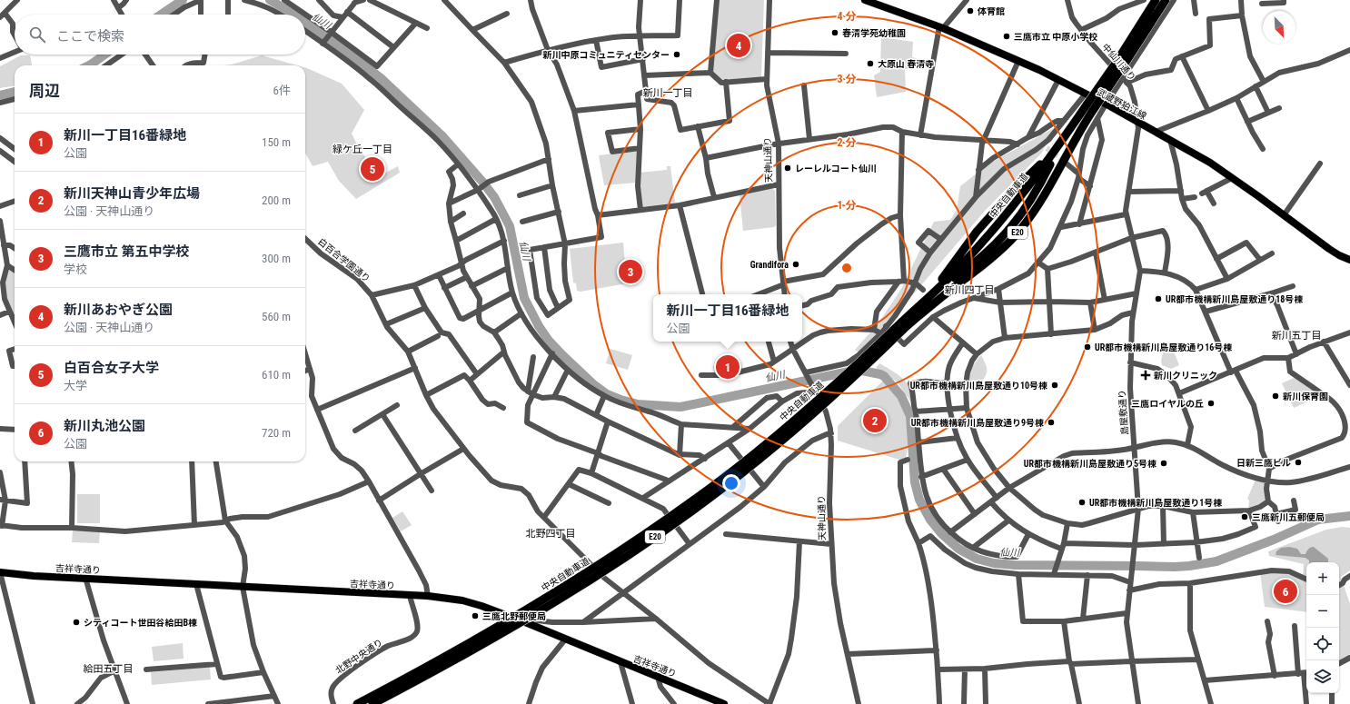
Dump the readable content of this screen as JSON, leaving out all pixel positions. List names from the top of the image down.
{
  "streets": {
    "highway": ["中央自動車道", "E20"],
    "main road": ["武蔵野狛江線", "吉祥寺通り"],
    "street": [
      "中仙川通り",
      "天神山通り",
      "白百合学園通り",
      "島屋敷通り",
      "北野中央通り"
    ]
  },
  "crossings": [
    ["中仙川通り", "武蔵野狛江線"],
    ["中仙川通り", "島屋敷通り"],
    ["武蔵野狛江線", "島屋敷通り"],
    ["吉祥寺通り", "北野中央通り"]
  ],
  "districts": [
    "新川一丁目",
    "緑ケ丘一丁目",
    "新川四丁目",
    "新川五丁目",
    "北野四丁目",
    "給田五丁目"
  ],
  "water": ["仙川"],
  "places": {
    "other": [
      "体育館",
      "春清学苑幼稚園",
      "三鷹市立 中原小学校",
      "新川中原コミュニティセンター",
      "大原山 春清寺",
      "レーレルコート仙川",
      "Grandifora",
      "UR都市機構新川島屋敷通り18号棟",
      "UR都市機構新川島屋敷通り16号棟",
      "UR都市機構新川島屋敷通り10号棟",
      "新川保育園",
      "三鷹ロイヤルの丘",
      "UR都市機構新川島屋敷通り9号棟",
      "日新三鷹ビル",
      "UR都市機構新川島屋敷通り5号棟",
      "UR都市機構新川島屋敷通り1号棟",
      "三鷹新川五郵便局",
      "三鷹北野郵便局",
      "シティコート世田谷給田B棟"
    ],
    "health": ["新川クリニック"]
  },
  "north": "bottom right",
  "page": {
    "search": "ここで検索",
    "pins": [
      "4",
      "5",
      "3",
      "1",
      "2",
      "6"
    ],
    "heading": ["周辺", "6件"],
    "list": [
      {
        "mark": "1",
        "name": "新川一丁目16番緑地",
        "note": "公園",
        "value": "150 m"
      },
      {
        "mark": "2",
        "name": "新川天神山青少年広場",
        "note": "公園 · 天神山通り",
        "value": "200 m"
      },
      {
        "mark": "3",
        "name": "三鷹市立 第五中学校",
        "note": "学校",
        "value": "300 m"
      },
      {
        "mark": "4",
        "name": "新川あおやぎ公園",
        "note": "公園 · 天神山通り",
        "value": "560 m"
      },
      {
        "mark": "5",
        "name": "白百合女子大学",
        "note": "大学",
        "value": "610 m"
      },
      {
        "mark": "6",
        "name": "新川丸池公園",
        "note": "公園",
        "value": "720 m"
      }
    ],
    "popup": ["新川一丁目16番緑地", "公園"],
    "map_buttons": ["+", "−"]
  },
  "rings": [
    "4 分",
    "3 分",
    "2 分",
    "1 分"
  ]
}
